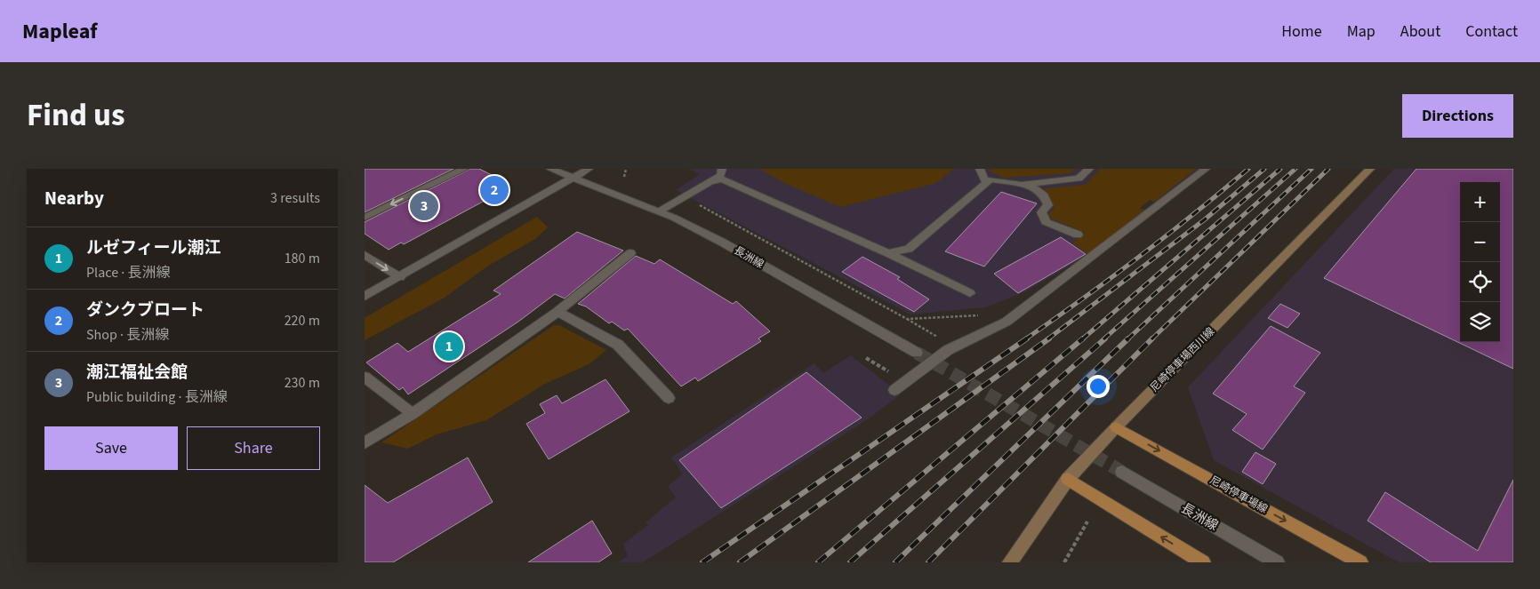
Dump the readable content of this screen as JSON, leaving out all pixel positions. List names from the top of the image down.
{
  "streets": {
    "main road": ["尼崎停車場西川線", "尼崎停車場線"],
    "street": ["長洲線"]
  },
  "crossings": [
    ["尼崎停車場西川線", "尼崎停車場線"]
  ],
  "page": {
    "header": "Mapleaf",
    "nav": [
      "Home",
      "Map",
      "About",
      "Contact"
    ],
    "title": "Find us",
    "buttons": [
      "Directions",
      ["Save", "Share"]
    ],
    "heading": ["Nearby", "3 results"],
    "pins": ["2", "3", "1"],
    "map_buttons": ["+", "−"],
    "list": [
      {
        "mark": "1",
        "name": "ルゼフィール潮江",
        "note": "Place · 長洲線",
        "value": "180 m"
      },
      {
        "mark": "2",
        "name": "ダンクブロート",
        "note": "Shop · 長洲線",
        "value": "220 m"
      },
      {
        "mark": "3",
        "name": "潮江福祉会館",
        "note": "Public building · 長洲線",
        "value": "230 m"
      }
    ]
  }
}
